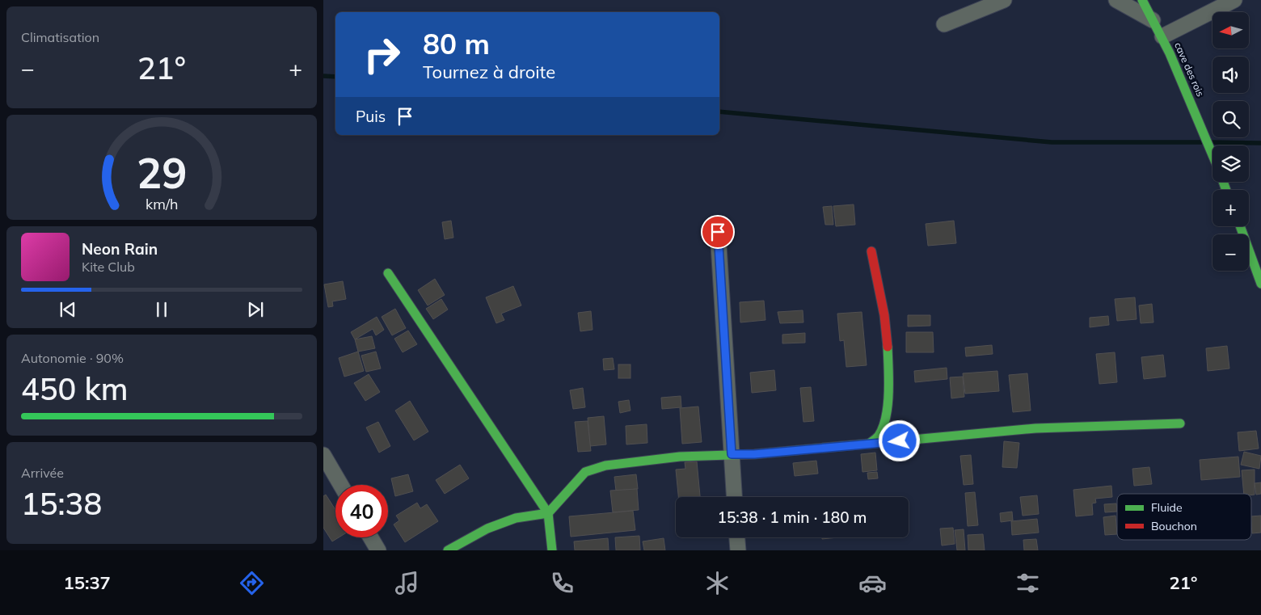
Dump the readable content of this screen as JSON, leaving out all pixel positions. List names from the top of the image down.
{
  "streets": {
    "street": ["cave des rois"]
  },
  "legend": ["Fluide", "Bouchon"],
  "north": "left",
  "page": {
    "tile": [
      "Climatisation",
      ["Autonomie · 90%", "450 km"],
      ["Arrivée", "15:38"]
    ],
    "map_buttons": ["+", "−"],
    "turn": ["80 m", "Tournez à droite"],
    "heat": ["−", "21°", "+"],
    "then": "Puis",
    "song": ["Neon Rain", "Kite Club"],
    "limit": "40",
    "trip": "15:38 · 1 min · 180 m",
    "tabs": ["15:37", "21°"],
    "gauge": ["29", "km/h"]
  }
}
